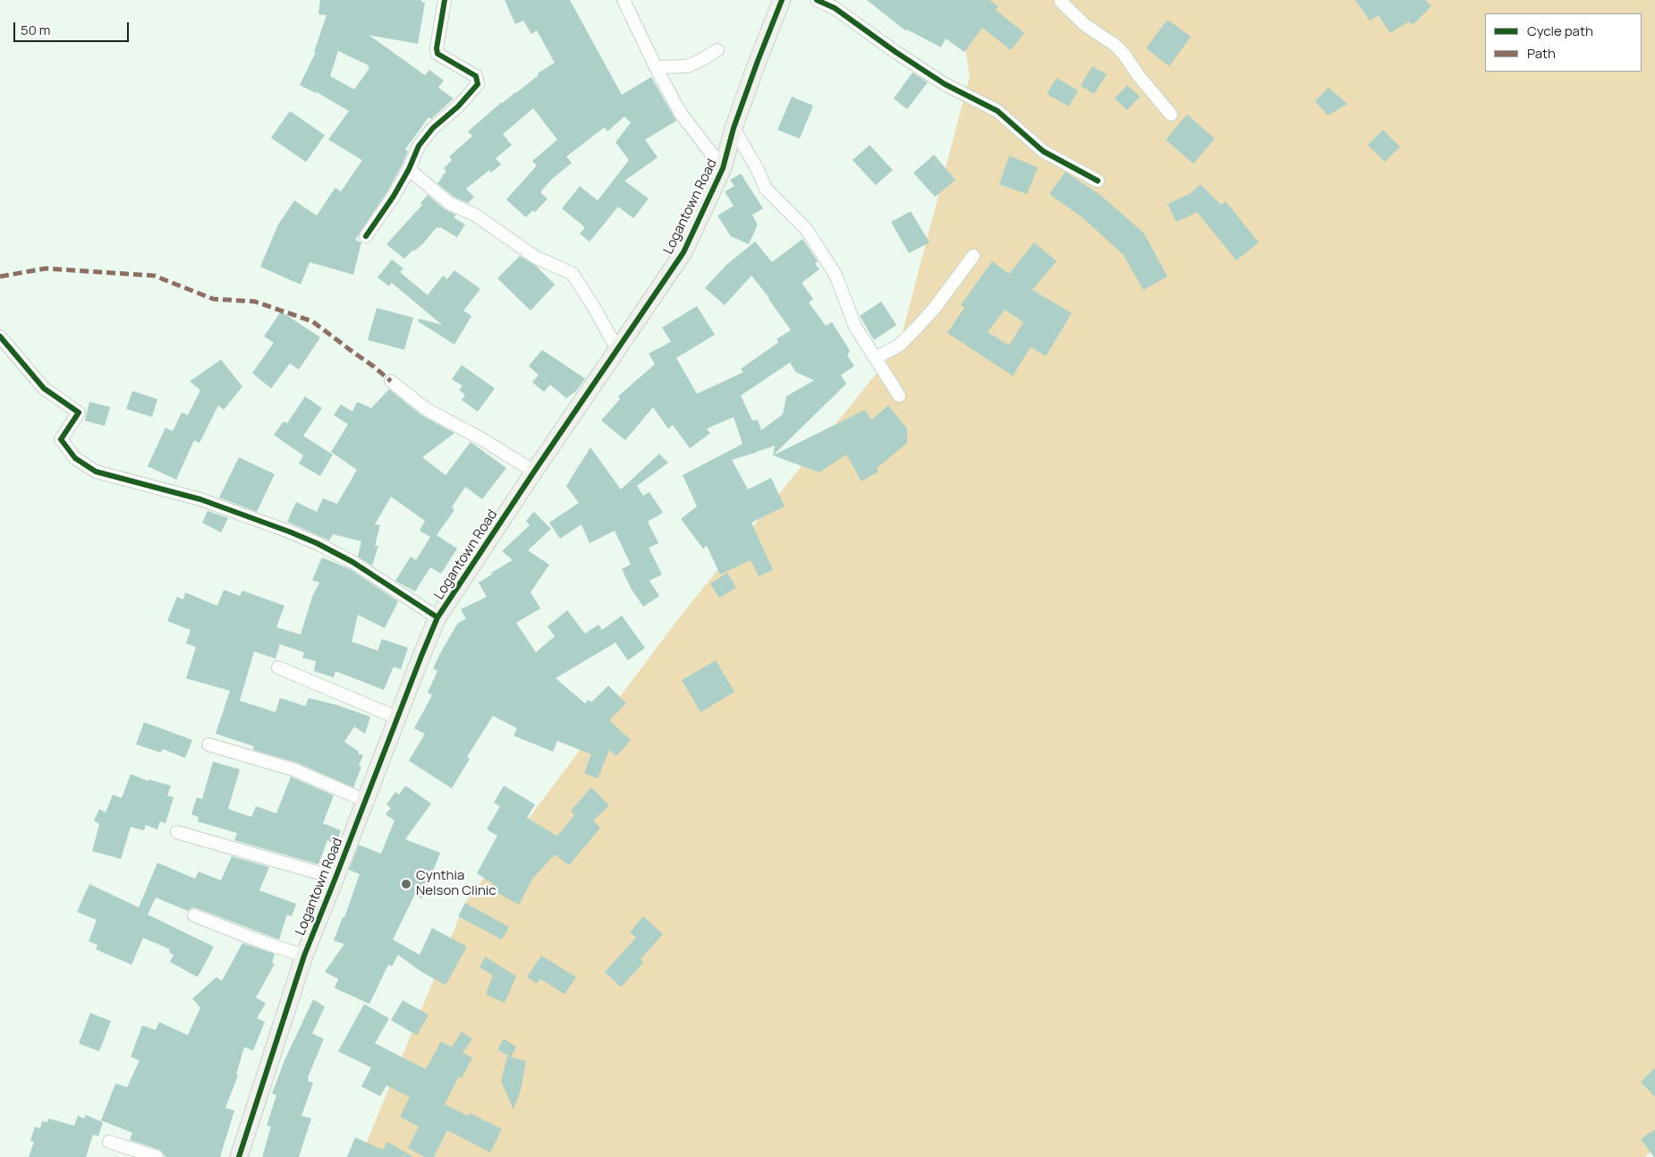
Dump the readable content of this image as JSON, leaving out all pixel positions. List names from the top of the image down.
{
  "streets": {
    "street": ["Logantown Road"]
  },
  "places": ["Cynthia Nelson Clinic"],
  "legend": ["Cycle path", "Path"],
  "scale_bar": "50 m"
}
